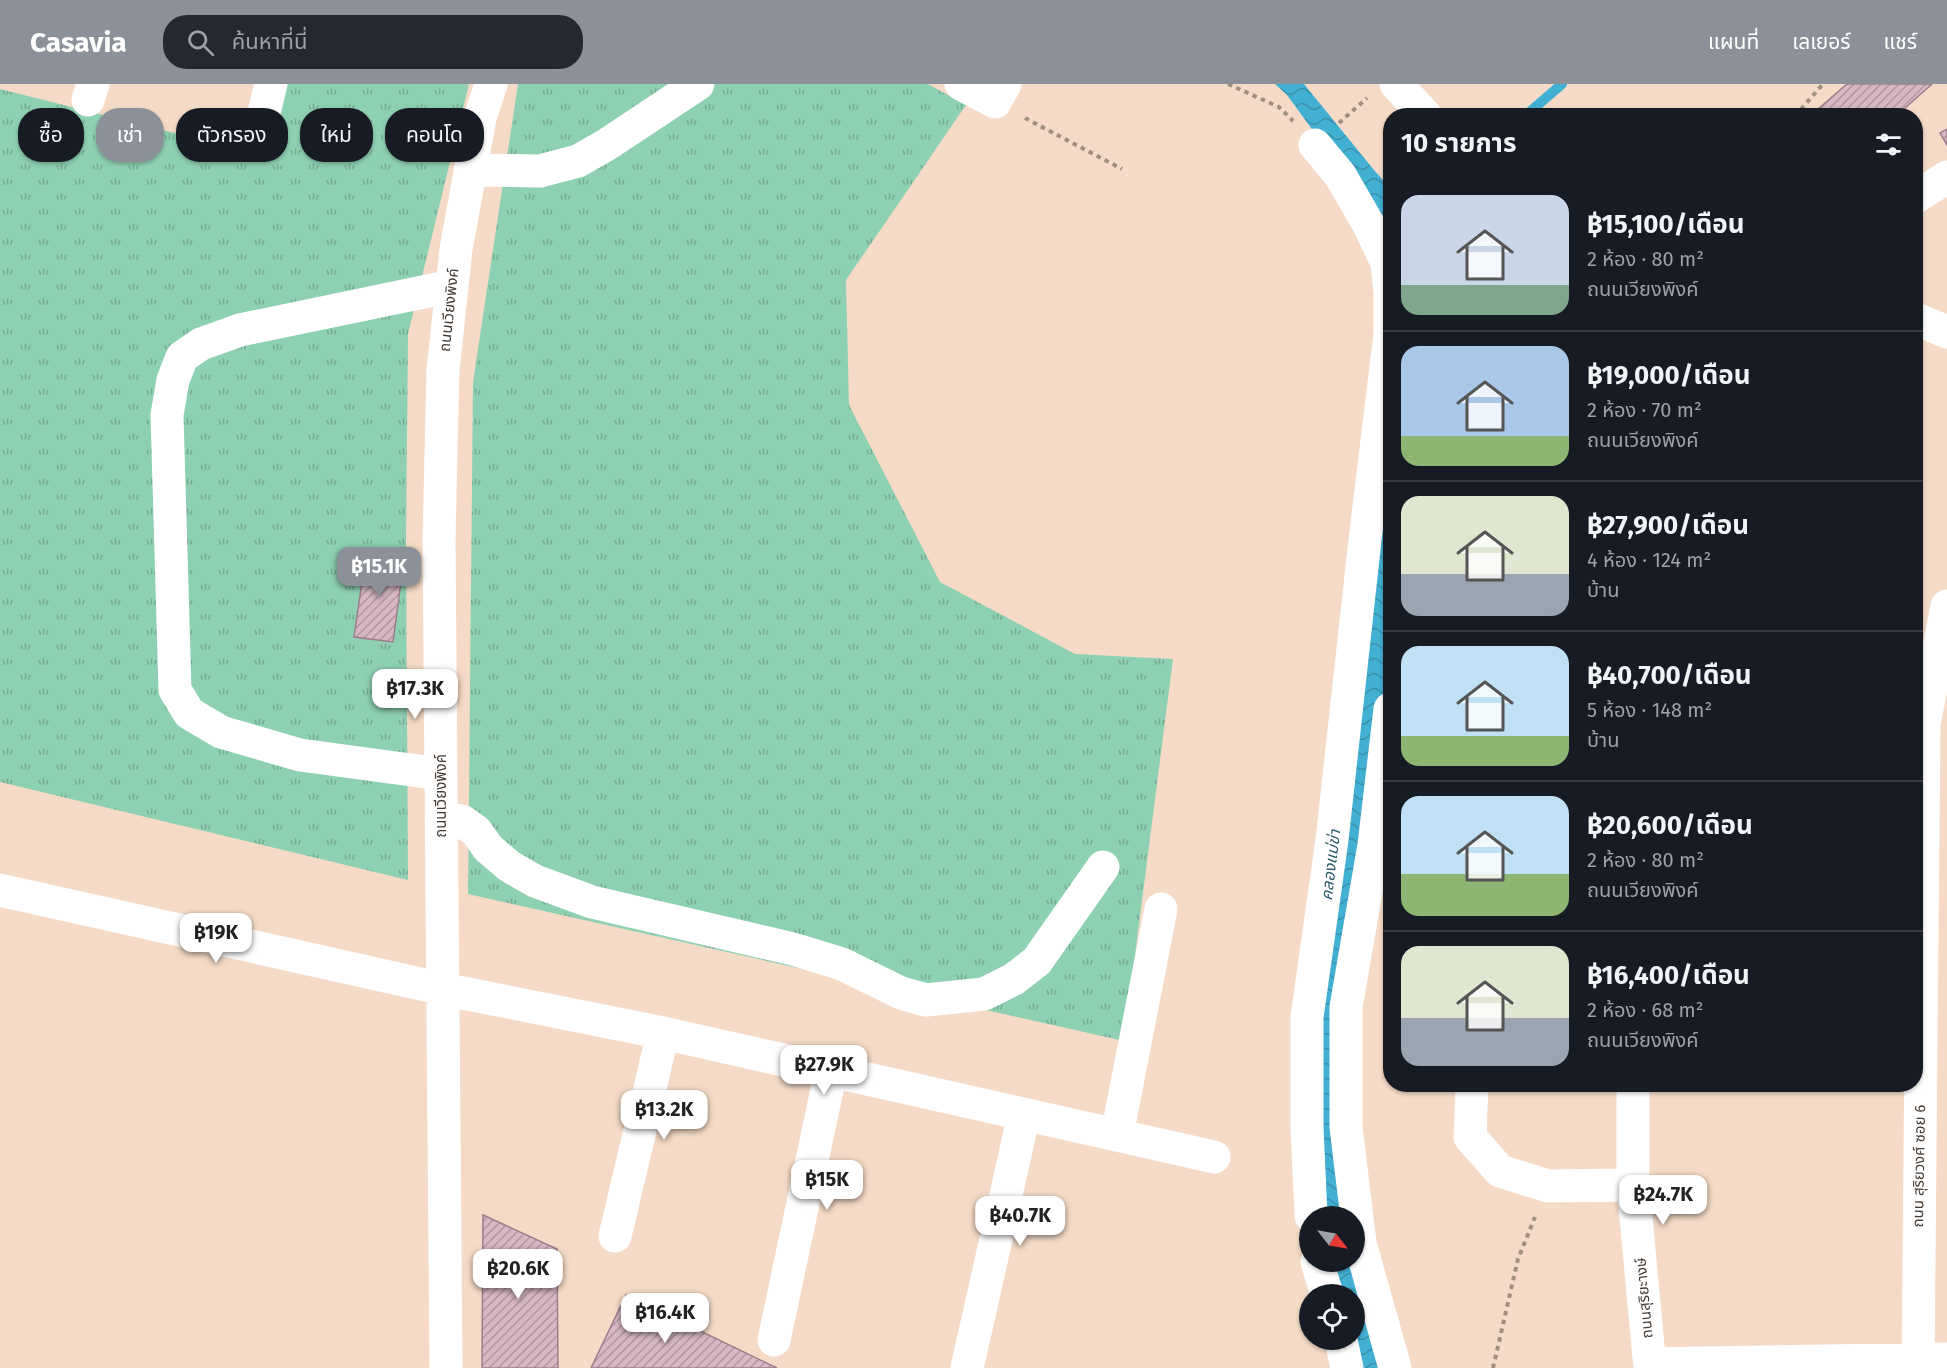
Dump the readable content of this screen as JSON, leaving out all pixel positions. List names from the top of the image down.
{
  "streets": {
    "street": ["ถนนเวียงพิงค์", "ถนน สุริยวงศ์ ซอย 6", "ถนนสุริยะางษ์"]
  },
  "water": ["คลองแม่ข่า"],
  "north": "bottom right",
  "page": {
    "header": "Casavia",
    "search": "ค้นหาที่นี่",
    "nav": ["แผนที่", "เลเยอร์", "แชร์"],
    "chip": [
      "ซื้อ",
      "เช่า",
      "ตัวกรอง",
      "ใหม่",
      "คอนโด"
    ],
    "heading": "10 รายการ",
    "list": [
      {
        "name": "฿15,100/เดือน",
        "note": "2 ห้อง · 80 m² · ถนนเวียงพิงค์"
      },
      {
        "name": "฿19,000/เดือน",
        "note": "2 ห้อง · 70 m² · ถนนเวียงพิงค์"
      },
      {
        "name": "฿27,900/เดือน",
        "note": "4 ห้อง · 124 m² · บ้าน"
      },
      {
        "name": "฿40,700/เดือน",
        "note": "5 ห้อง · 148 m² · บ้าน"
      },
      {
        "name": "฿20,600/เดือน",
        "note": "2 ห้อง · 80 m² · ถนนเวียงพิงค์"
      },
      {
        "name": "฿16,400/เดือน",
        "note": "2 ห้อง · 68 m² · ถนนเวียงพิงค์"
      }
    ],
    "price": [
      "฿15.1K",
      "฿17.3K",
      "฿19K",
      "฿27.9K",
      "฿13.2K",
      "฿15K",
      "฿24.7K",
      "฿40.7K",
      "฿20.6K",
      "฿16.4K"
    ]
  }
}
